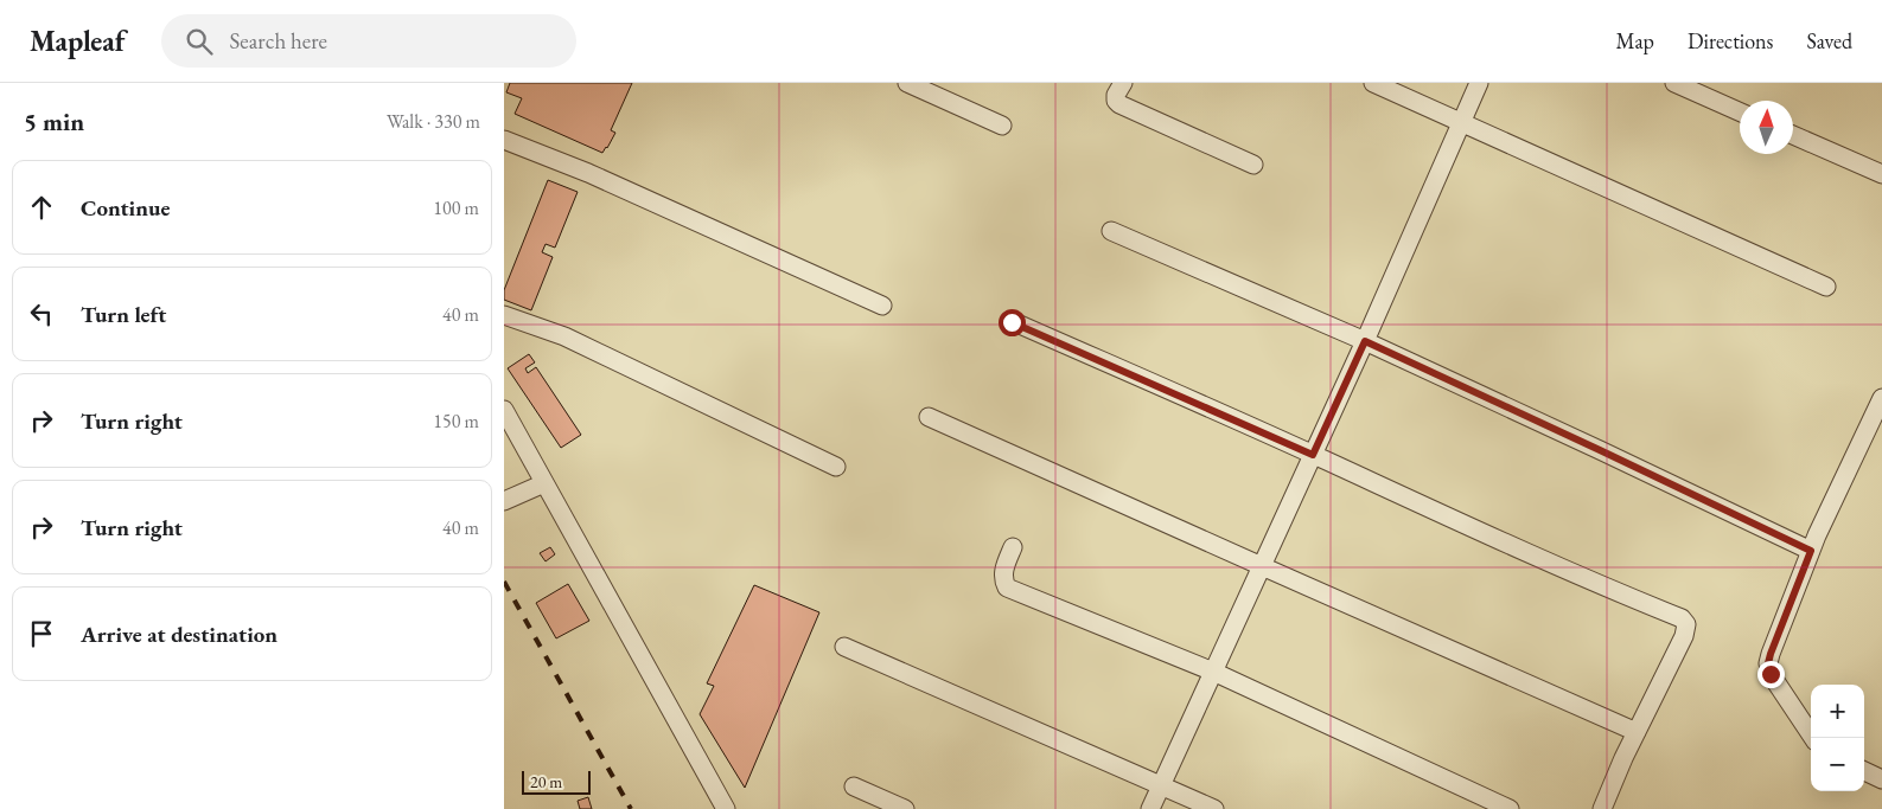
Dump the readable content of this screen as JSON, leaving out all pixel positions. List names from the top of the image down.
{
  "scale_bar": "20 m",
  "north": "top",
  "page": {
    "header": "Mapleaf",
    "search": "Search here",
    "nav": ["Map", "Directions", "Saved"],
    "heading": ["5 min", "Walk · 330 m"],
    "list": [
      ["Continue", "100 m"],
      ["Turn left", "40 m"],
      ["Turn right", "150 m"],
      ["Turn right", "40 m"],
      "Arrive at destination"
    ],
    "map_buttons": ["+", "−"],
    "scale": "20 m"
  }
}
